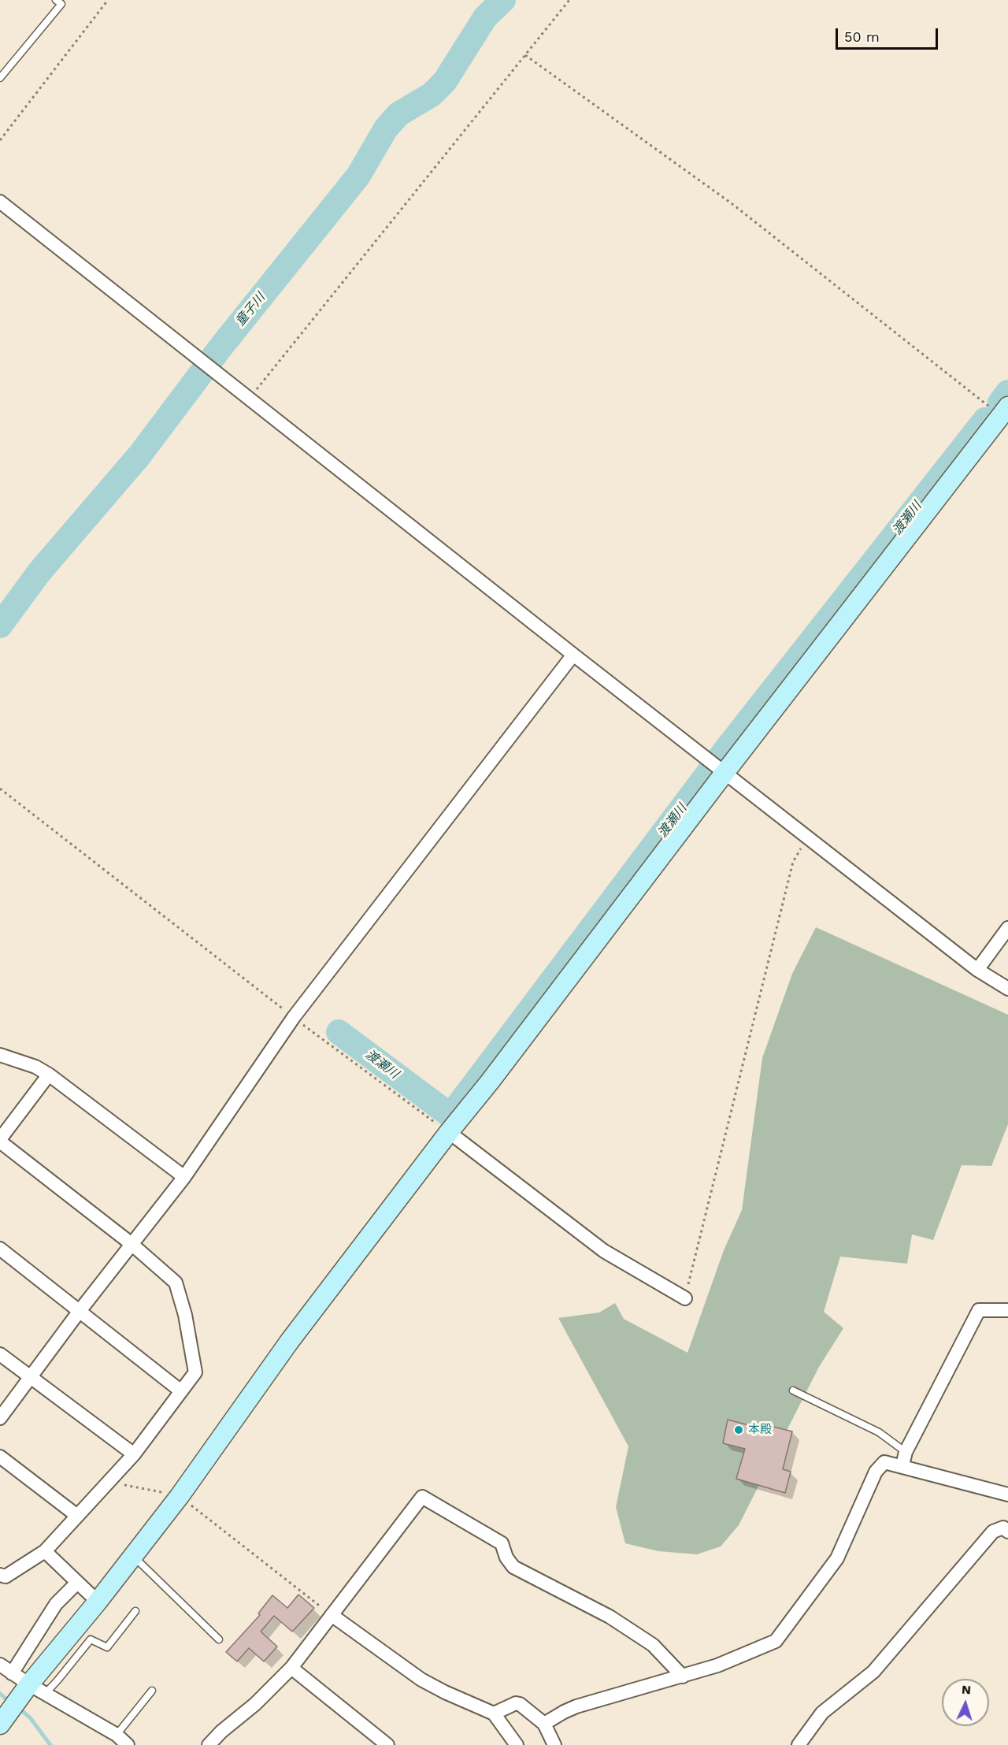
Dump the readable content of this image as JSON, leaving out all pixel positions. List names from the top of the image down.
{
  "water": ["童子川", "渡瀬川"],
  "places": ["本殿"],
  "scale_bar": "50 m",
  "north": "top"
}
